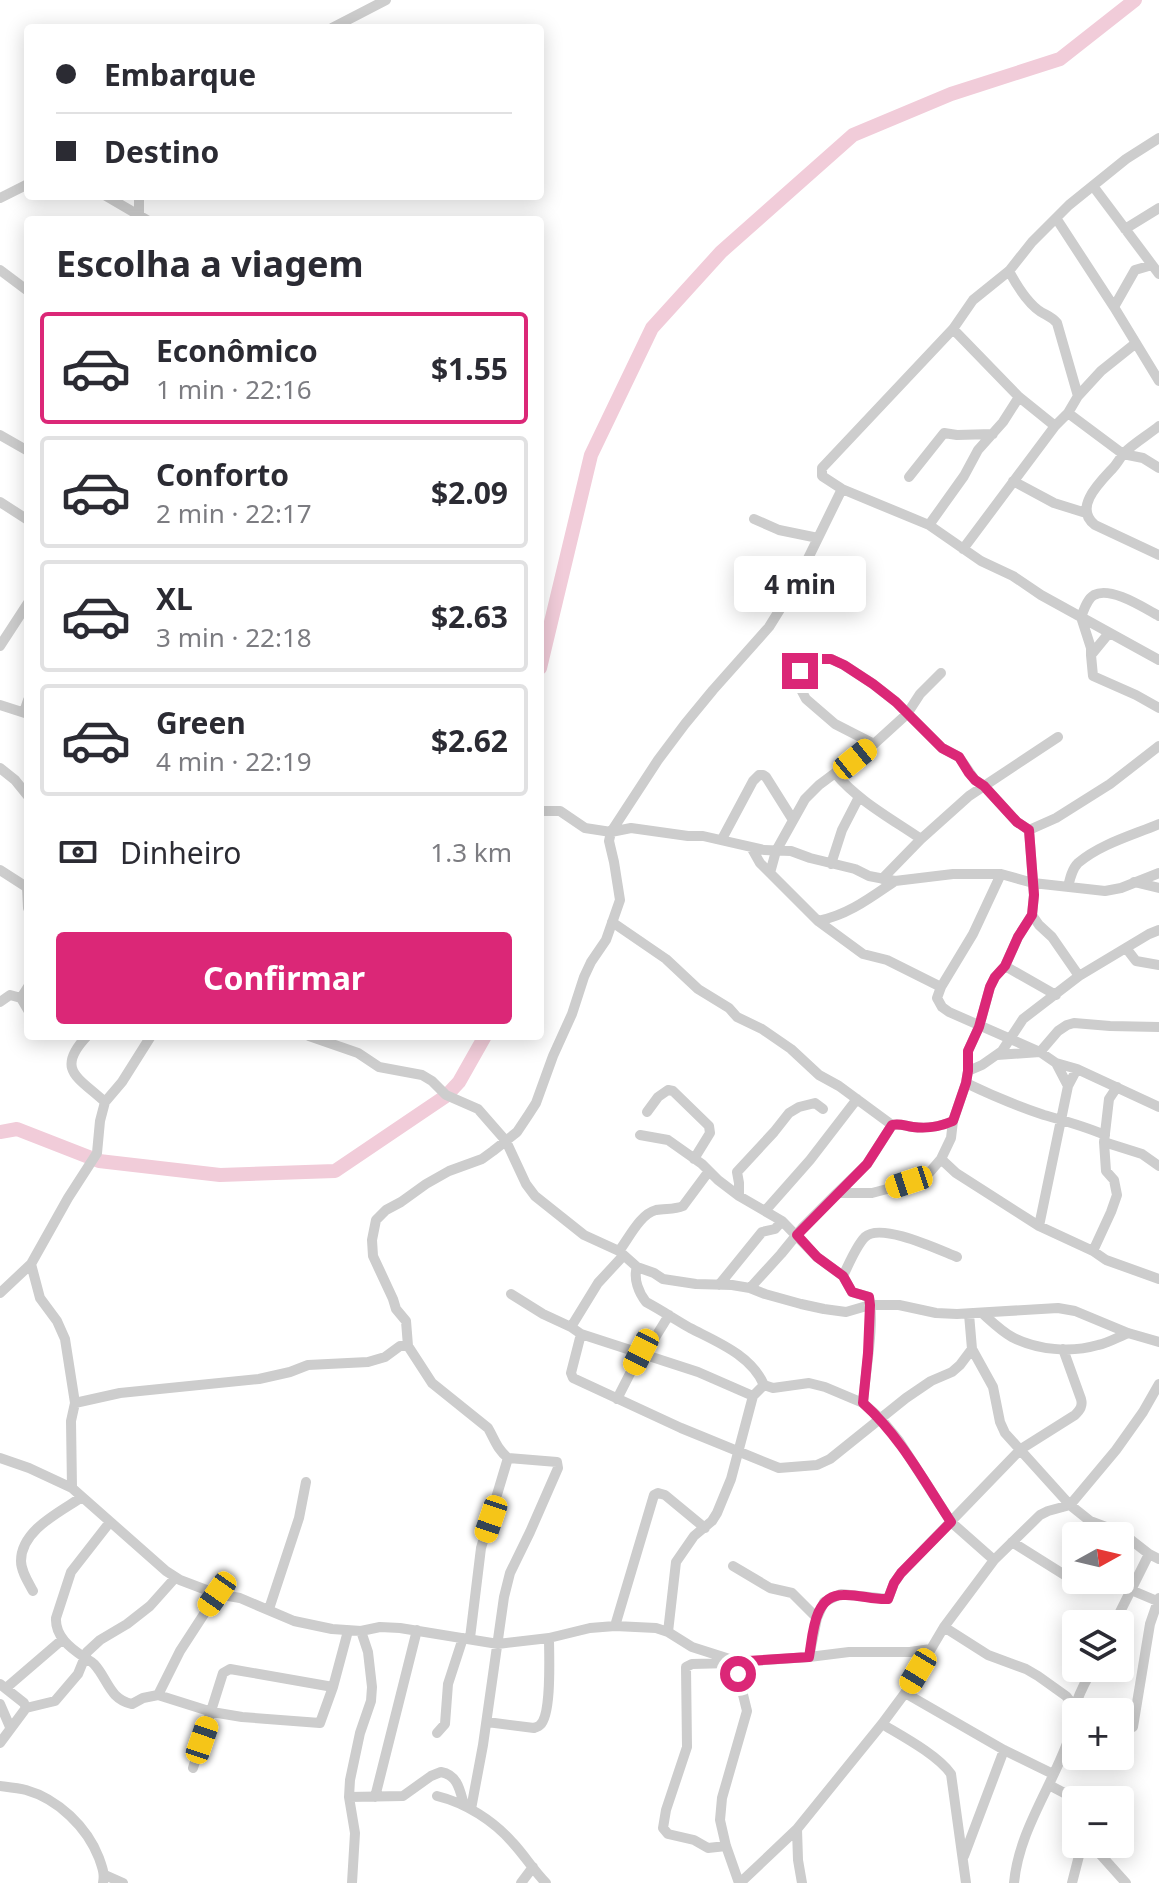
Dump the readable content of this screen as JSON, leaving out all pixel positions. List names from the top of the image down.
{
  "north": "right",
  "page": {
    "banner": ["Embarque", "Destino"],
    "heading": "Escolha a viagem",
    "list": [
      {
        "name": "Econômico",
        "note": "1 min · 22:16",
        "value": "$1.55"
      },
      {
        "name": "Conforto",
        "note": "2 min · 22:17",
        "value": "$2.09"
      },
      {
        "name": "XL",
        "note": "3 min · 22:18",
        "value": "$2.63"
      },
      {
        "name": "Green",
        "note": "4 min · 22:19",
        "value": "$2.62"
      }
    ],
    "bubble": "4 min",
    "pay": ["Dinheiro", "1.3 km"],
    "buttons": "Confirmar",
    "map_buttons": ["+", "−"]
  }
}
